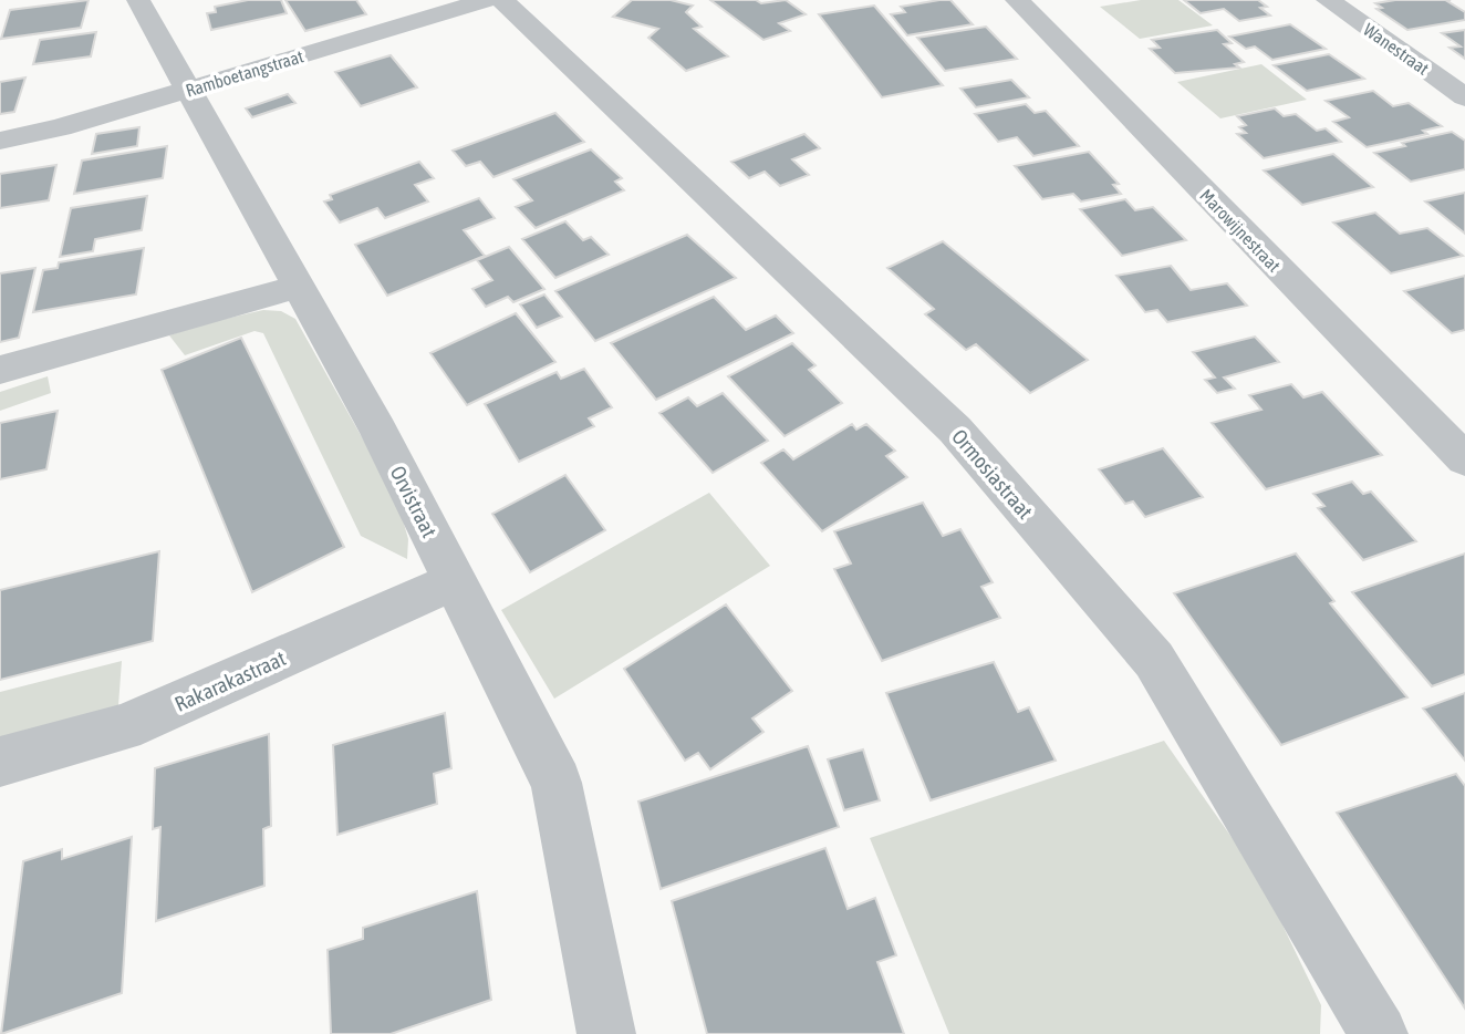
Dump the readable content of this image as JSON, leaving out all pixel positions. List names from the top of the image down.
{
  "streets": {
    "street": [
      "Wanestraat",
      "Ramboetangstraat",
      "Marowijnestraat",
      "Ormosiastraat",
      "Orvistraat",
      "Rakarakastraat"
    ]
  },
  "crossings": [
    ["Ramboetangstraat", "Orvistraat"],
    ["Orvistraat", "Rakarakastraat"]
  ]
}
